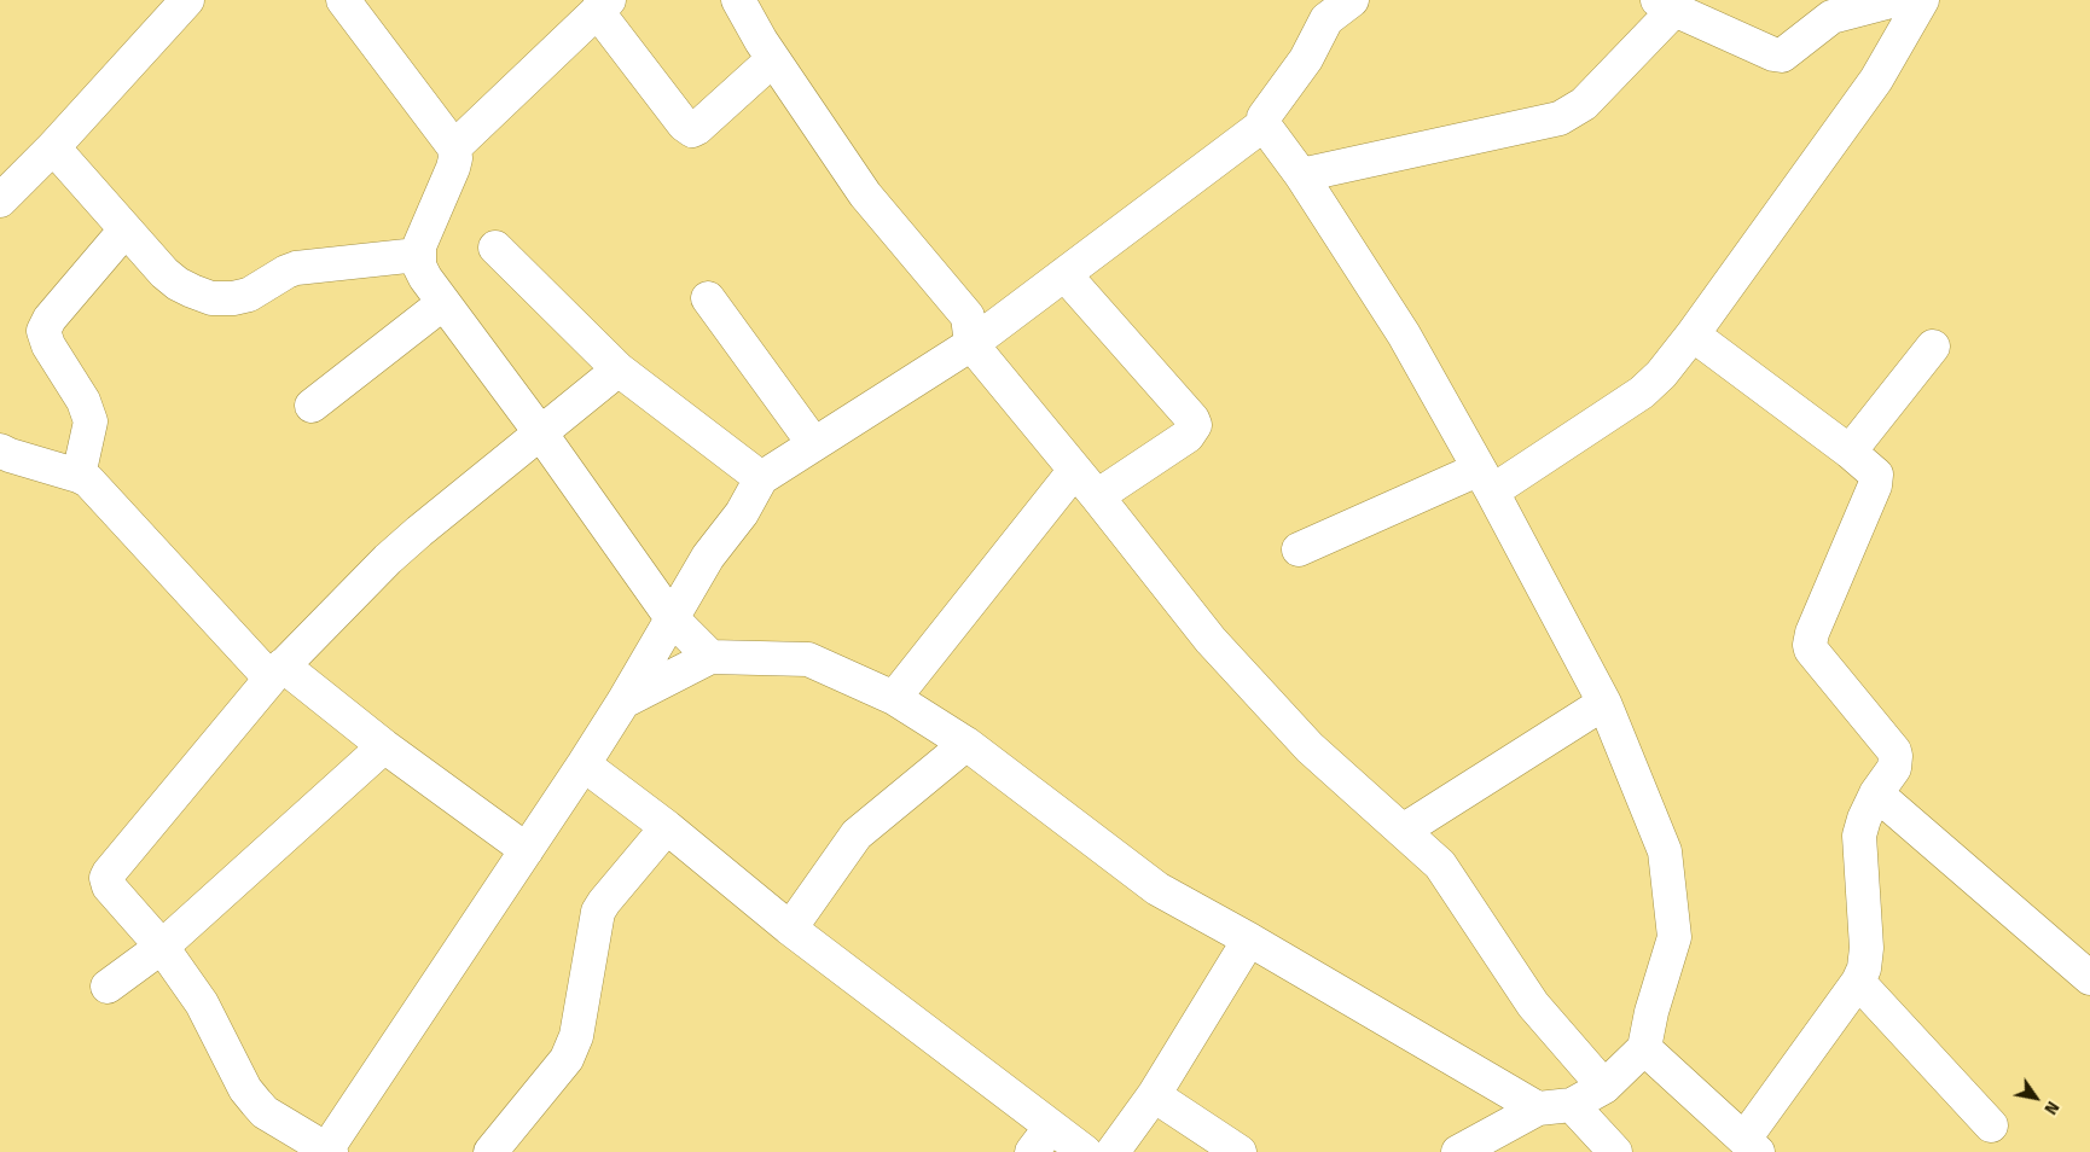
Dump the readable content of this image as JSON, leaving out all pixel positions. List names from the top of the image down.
{
  "north": "bottom right"
}
